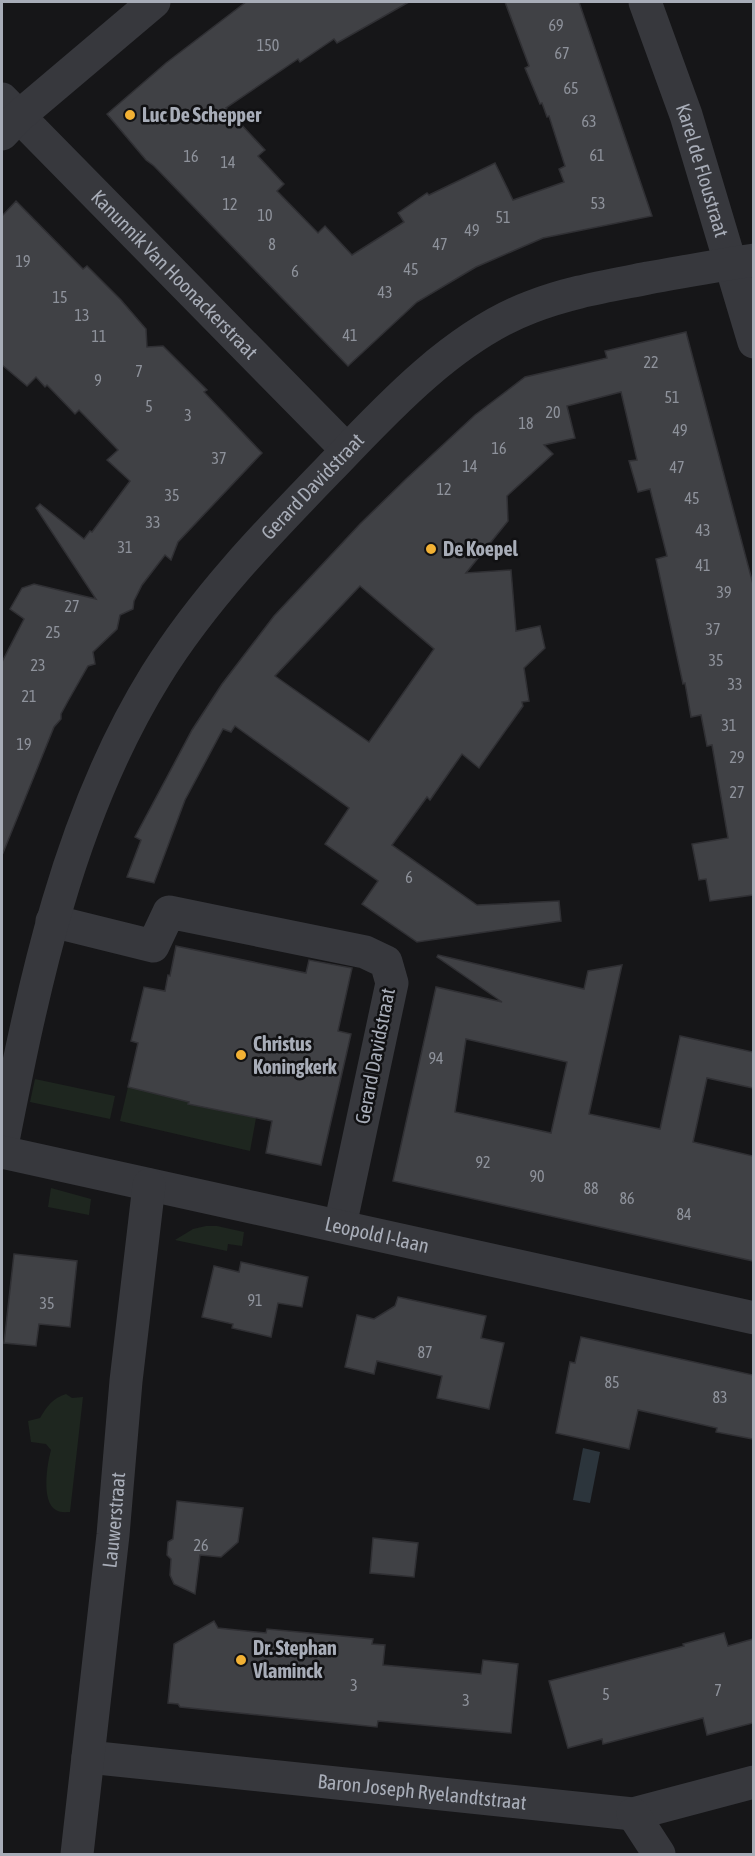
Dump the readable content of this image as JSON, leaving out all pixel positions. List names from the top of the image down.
{
  "streets": {
    "street": [
      "Karel de Floustraat",
      "Kanunnik Van Hoonackerstraat",
      "Gerard Davidstraat",
      "Leopold I-laan",
      "Lauwerstraat",
      "Baron Joseph Ryelandtstraat"
    ]
  },
  "crossings": [
    ["Karel de Floustraat", "Gerard Davidstraat"],
    ["Kanunnik Van Hoonackerstraat", "Gerard Davidstraat"],
    ["Gerard Davidstraat", "Leopold I-laan"],
    ["Leopold I-laan", "Lauwerstraat"],
    ["Lauwerstraat", "Baron Joseph Ryelandtstraat"]
  ],
  "places": [
    "Luc De Schepper",
    "De Koepel",
    "Christus Koningkerk",
    "Dr. Stephan Vlaminck"
  ],
  "house_numbers": [
    "69",
    "150",
    "67",
    "65",
    "63",
    "61",
    "16",
    "14",
    "53",
    "12",
    "10",
    "51",
    "49",
    "8",
    "47",
    "19",
    "45",
    "6",
    "43",
    "15",
    "13",
    "41",
    "11",
    "22",
    "7",
    "9",
    "51",
    "5",
    "20",
    "3",
    "18",
    "49",
    "16",
    "37",
    "14",
    "47",
    "12",
    "35",
    "45",
    "33",
    "43",
    "31",
    "41",
    "39",
    "27",
    "37",
    "25",
    "35",
    "23",
    "33",
    "21",
    "31",
    "19",
    "29",
    "27",
    "6",
    "94",
    "92",
    "90",
    "88",
    "86",
    "84",
    "91",
    "35",
    "87",
    "85",
    "83",
    "26",
    "3",
    "7",
    "5",
    "3"
  ]
}
